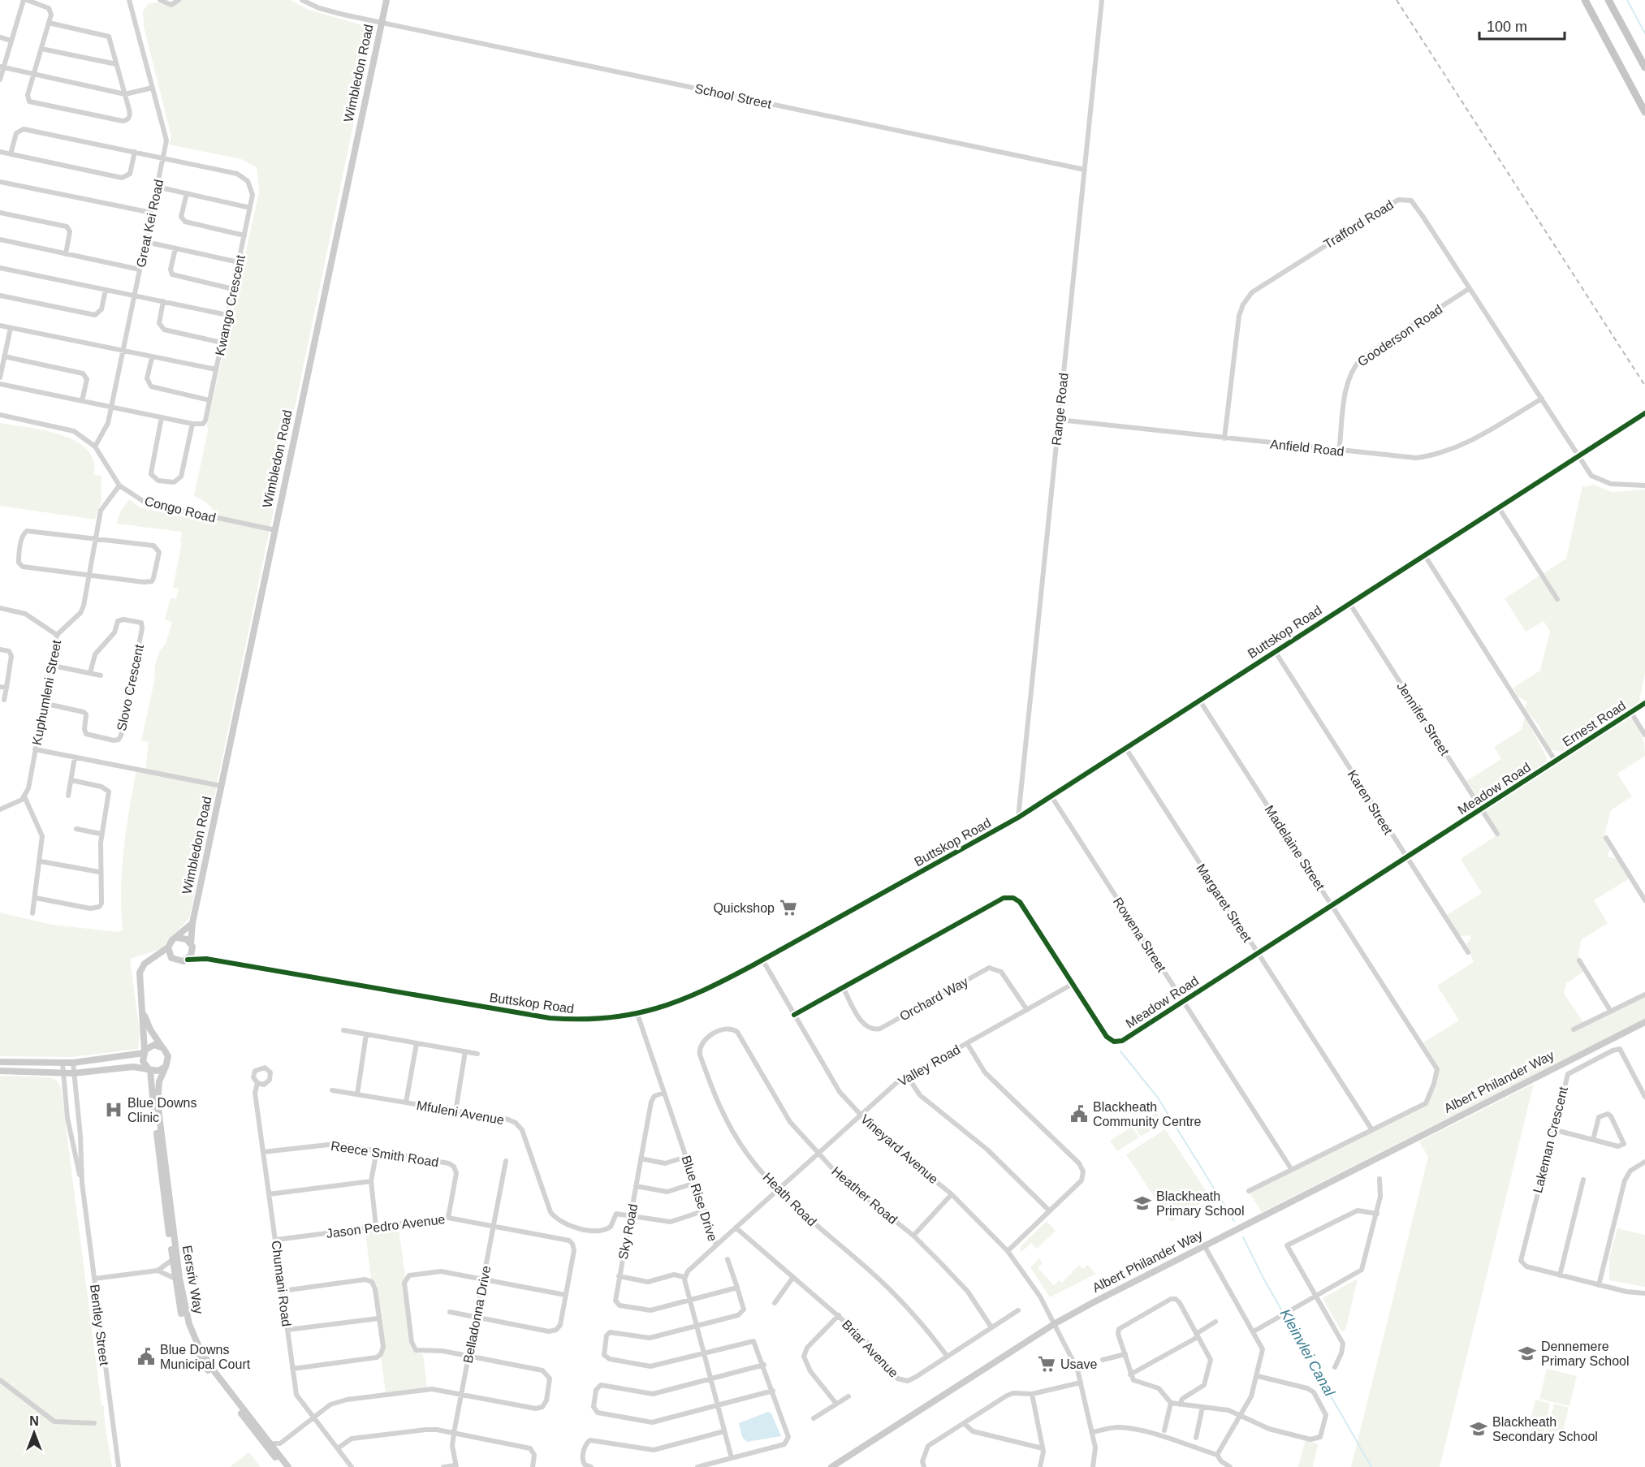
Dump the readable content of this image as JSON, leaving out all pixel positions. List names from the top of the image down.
{
  "streets": {
    "street": [
      "Wimbledon Road",
      "School Street",
      "Great Kei Road",
      "Trafford Road",
      "Kwango Crescent",
      "Gooderson Road",
      "Range Road",
      "Anfield Road",
      "Congo Road",
      "Buttskop Road",
      "Slovo Crescent",
      "Kuphumleni Street",
      "Jennifer Street",
      "Ernest Road",
      "Meadow Road",
      "Karen Street",
      "Madelaine Street",
      "Margaret Street",
      "Rowena Street",
      "Orchard Way",
      "Valley Road",
      "Albert Philander Way",
      "Mfuleni Avenue",
      "Lakeman Crescent",
      "Vineyard Avenue",
      "Reece Smith Road",
      "Heather Road",
      "Blue Rise Drive",
      "Heath Road",
      "Jason Pedro Avenue",
      "Sky Road",
      "Eersriv Way",
      "Chumani Road",
      "Belladonna Drive",
      "Bentley Street",
      "Briar Avenue"
    ]
  },
  "crossings": [
    ["Wimbledon Road", "School Street"],
    ["Wimbledon Road", "Congo Road"],
    ["Wimbledon Road", "Buttskop Road"],
    ["School Street", "Range Road"],
    ["Great Kei Road", "Kwango Crescent"],
    ["Great Kei Road", "Congo Road"],
    ["Trafford Road", "Gooderson Road"],
    ["Trafford Road", "Anfield Road"],
    ["Trafford Road", "Buttskop Road"],
    ["Gooderson Road", "Anfield Road"],
    ["Range Road", "Anfield Road"],
    ["Range Road", "Buttskop Road"],
    ["Congo Road", "Kuphumleni Street"],
    ["Buttskop Road", "Jennifer Street"],
    ["Buttskop Road", "Karen Street"],
    ["Buttskop Road", "Madelaine Street"],
    ["Buttskop Road", "Margaret Street"],
    ["Buttskop Road", "Rowena Street"],
    ["Buttskop Road", "Vineyard Avenue"],
    ["Buttskop Road", "Blue Rise Drive"],
    ["Slovo Crescent", "Kuphumleni Street"],
    ["Jennifer Street", "Meadow Road"],
    ["Ernest Road", "Meadow Road"],
    ["Meadow Road", "Karen Street"],
    ["Meadow Road", "Madelaine Street"],
    ["Meadow Road", "Margaret Street"],
    ["Meadow Road", "Rowena Street"],
    ["Meadow Road", "Orchard Way"],
    ["Meadow Road", "Valley Road"],
    ["Meadow Road", "Vineyard Avenue"],
    ["Madelaine Street", "Margaret Street"],
    ["Orchard Way", "Valley Road"],
    ["Valley Road", "Vineyard Avenue"],
    ["Valley Road", "Heather Road"],
    ["Valley Road", "Blue Rise Drive"],
    ["Valley Road", "Heath Road"],
    ["Valley Road", "Briar Avenue"],
    ["Albert Philander Way", "Vineyard Avenue"],
    ["Mfuleni Avenue", "Sky Road"],
    ["Reece Smith Road", "Jason Pedro Avenue"],
    ["Reece Smith Road", "Chumani Road"],
    ["Heather Road", "Heath Road"],
    ["Heather Road", "Briar Avenue"],
    ["Blue Rise Drive", "Sky Road"],
    ["Heath Road", "Briar Avenue"],
    ["Jason Pedro Avenue", "Chumani Road"],
    ["Jason Pedro Avenue", "Belladonna Drive"]
  ],
  "water": ["Kleinvlei Canal"],
  "places": {
    "supermarket": ["Quickshop", "Usave"],
    "hospital": ["Blue Downs Clinic"],
    "public building": ["Blackheath Community Centre", "Blue Downs Municipal Court"],
    "school or university": ["Blackheath Primary School", "Dennemere Primary School", "Blackheath Secondary School"]
  },
  "scale_bar": "100 m",
  "north": "top"
}
